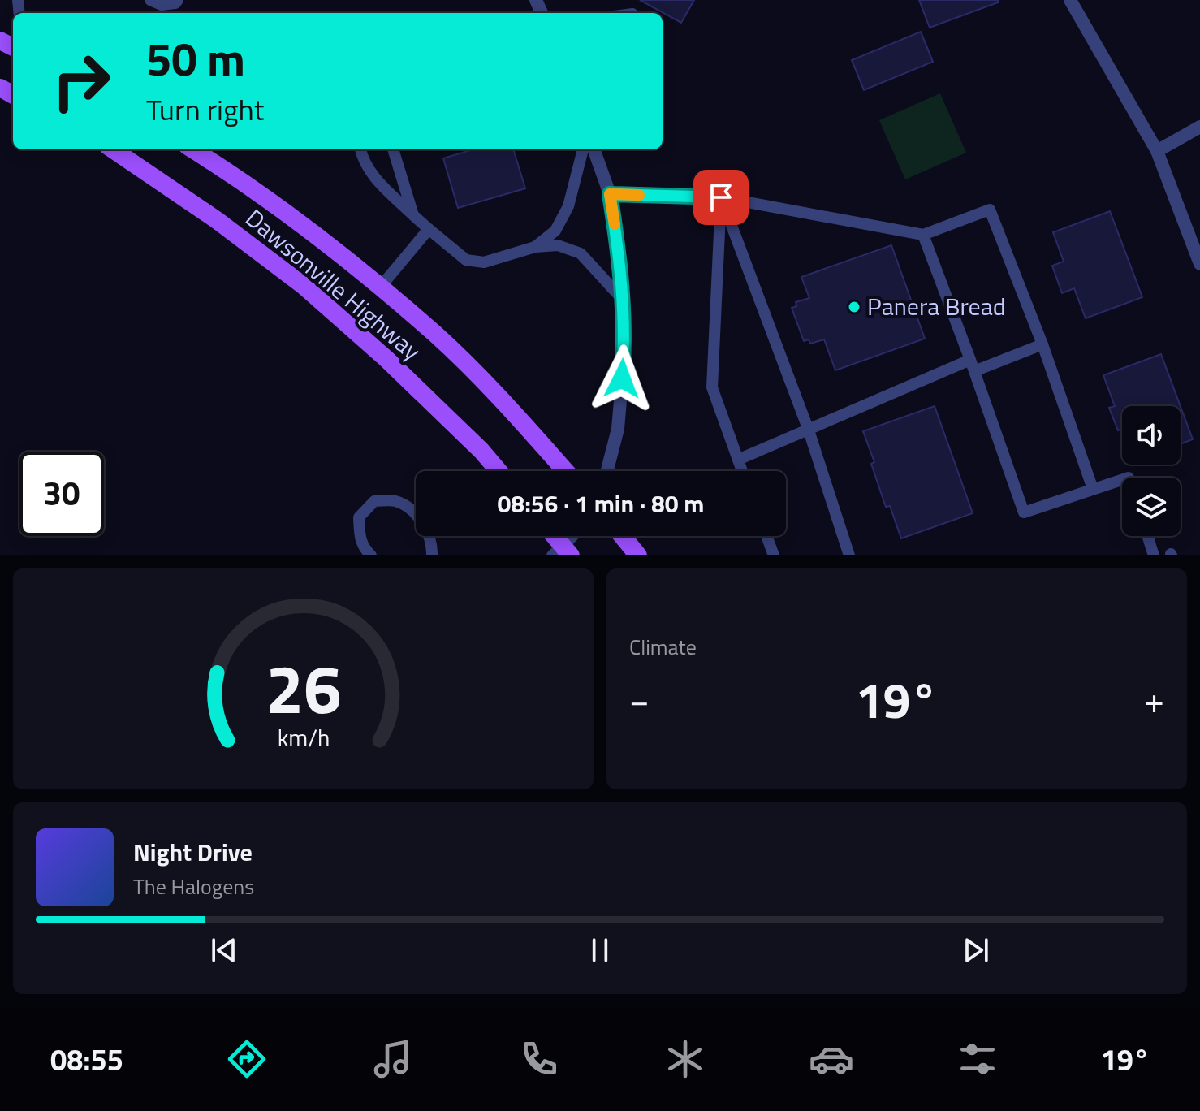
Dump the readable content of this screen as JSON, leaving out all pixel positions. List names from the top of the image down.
{
  "streets": {
    "main road": ["Dawsonville Highway"]
  },
  "places": ["Panera Bread"],
  "page": {
    "turn": ["50 m", "Turn right"],
    "limit": "30",
    "trip": "08:56 · 1 min · 80 m",
    "tile": "Climate",
    "heat": ["−", "19°", "+"],
    "song": ["Night Drive", "The Halogens"],
    "tabs": ["08:55", "19°"],
    "gauge": ["26", "km/h"]
  }
}
